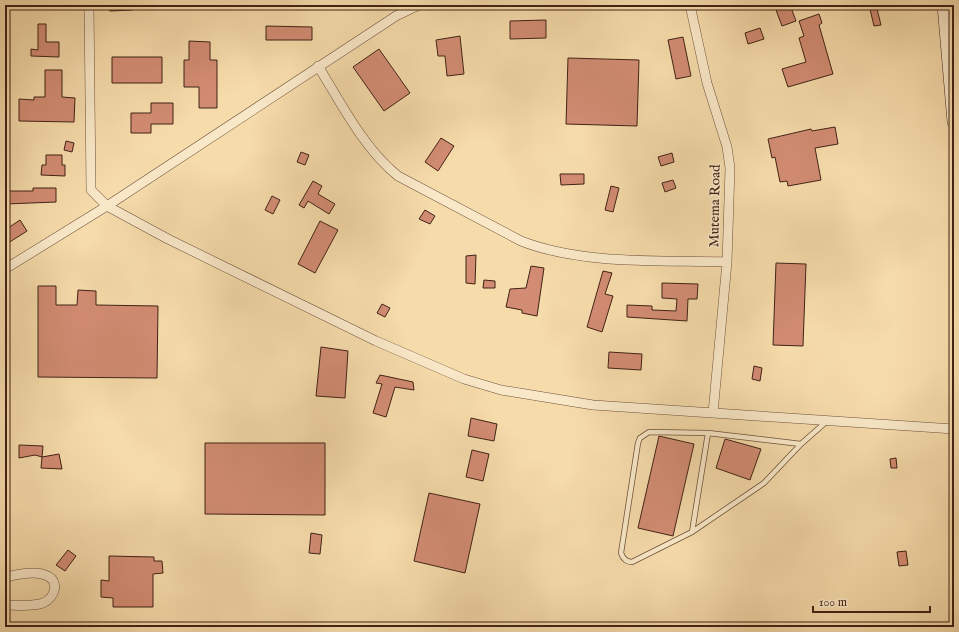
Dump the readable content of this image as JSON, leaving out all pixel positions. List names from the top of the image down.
{
  "streets": {
    "street": ["Mutema Road"]
  },
  "scale_bar": "100 m"
}
